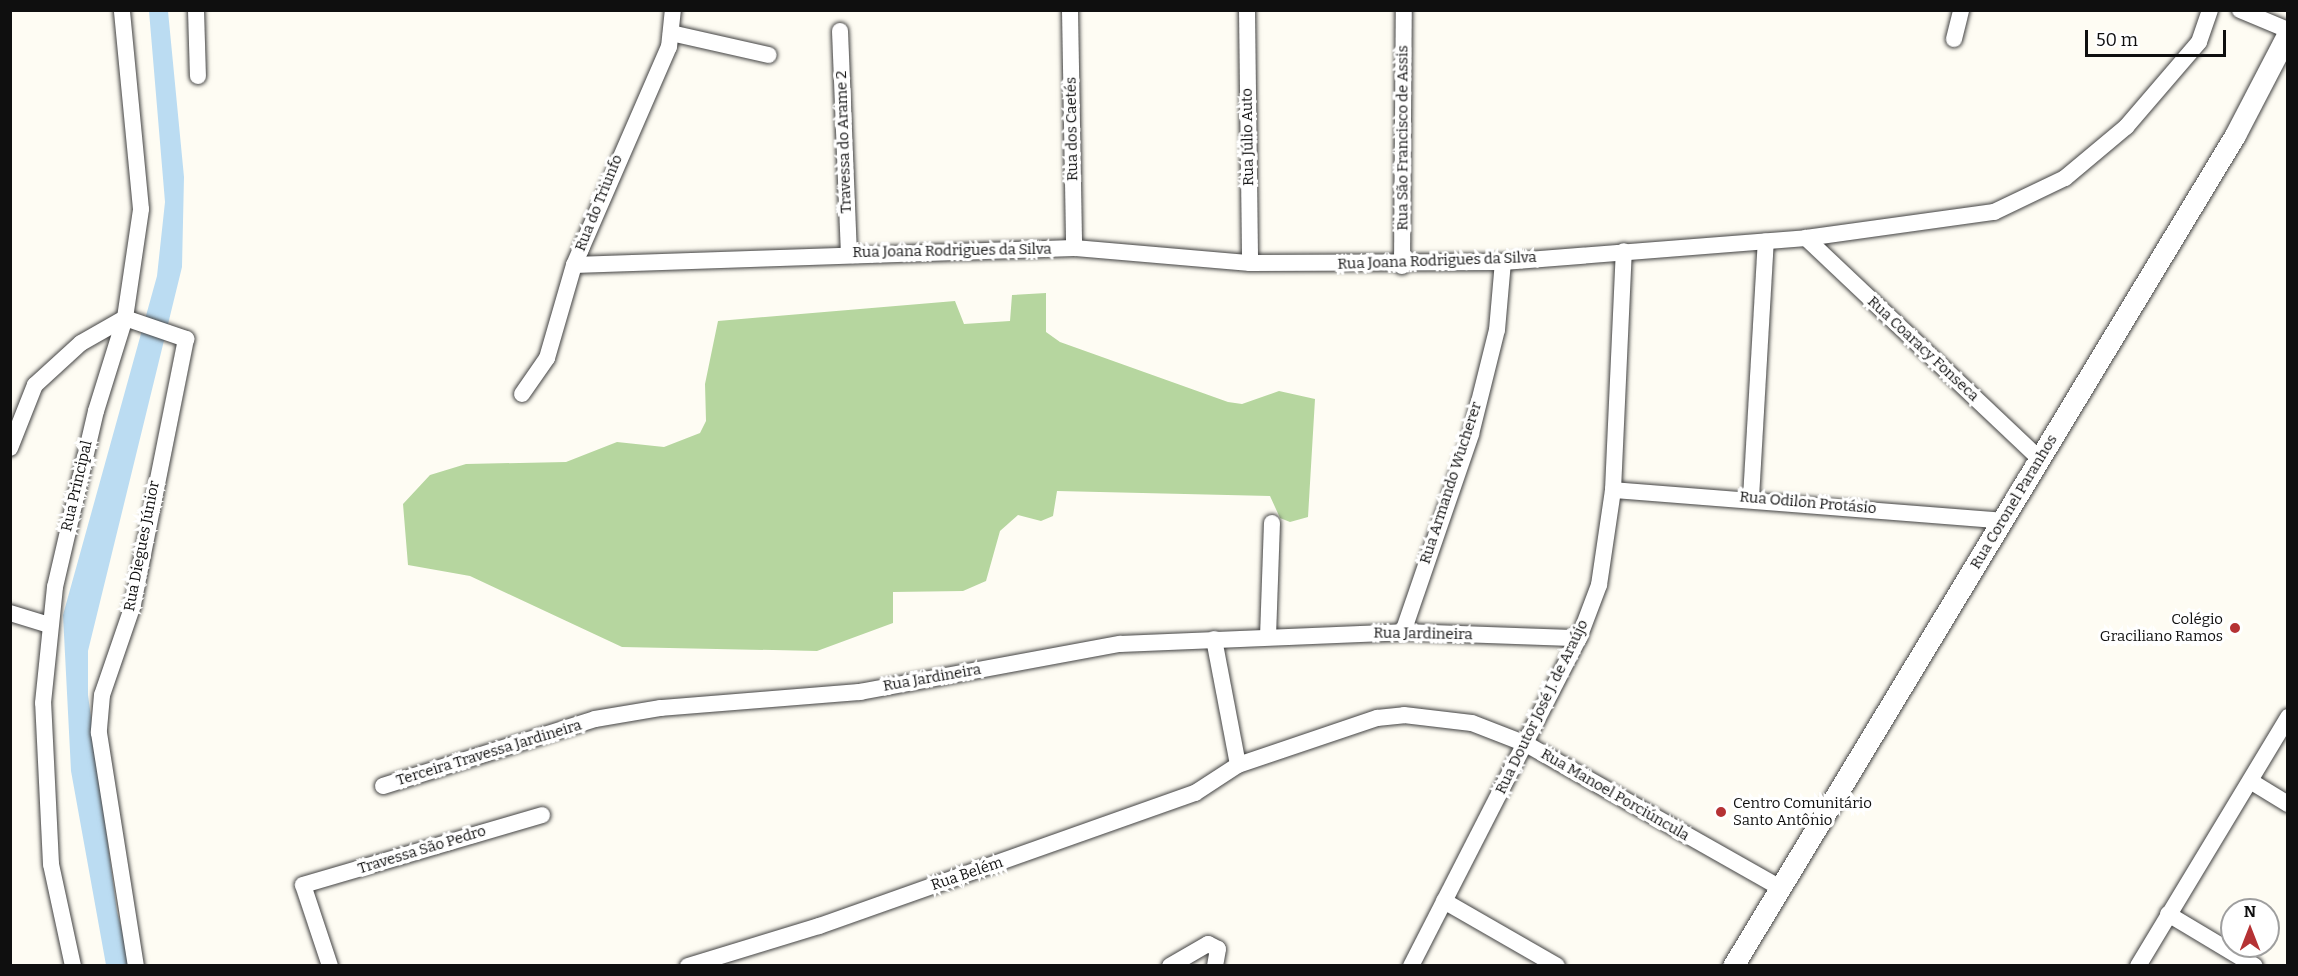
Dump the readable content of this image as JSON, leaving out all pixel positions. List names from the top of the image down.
{
  "streets": {
    "street": [
      "Rua dos Caetés",
      "Rua Júlio Auto",
      "Rua São Francisco de Assis",
      "Travessa do Arame 2",
      "Rua do Triunfo",
      "Rua Joana Rodrigues da Silva",
      "Rua Coaracy Fonseca",
      "Rua Armando Wucherer",
      "Rua Principal",
      "Rua Coronel Paranhos",
      "Rua Odilon Protásio",
      "Rua Diegues Júnior",
      "Rua Jardineira",
      "Rua Doutor José J. de Araújo",
      "Terceira Travessa Jardineira",
      "Rua Manoel Porciúncula",
      "Travessa São Pedro",
      "Rua Belém"
    ]
  },
  "crossings": [
    ["Rua dos Caetés", "Rua Joana Rodrigues da Silva"],
    ["Rua Júlio Auto", "Rua Joana Rodrigues da Silva"],
    ["Rua São Francisco de Assis", "Rua Joana Rodrigues da Silva"],
    ["Travessa do Arame 2", "Rua Joana Rodrigues da Silva"],
    ["Rua do Triunfo", "Rua Joana Rodrigues da Silva"],
    ["Rua Joana Rodrigues da Silva", "Rua Coaracy Fonseca"],
    ["Rua Joana Rodrigues da Silva", "Rua Armando Wucherer"],
    ["Rua Joana Rodrigues da Silva", "Rua Doutor José J. de Araújo"],
    ["Rua Coaracy Fonseca", "Rua Coronel Paranhos"],
    ["Rua Armando Wucherer", "Rua Jardineira"],
    ["Rua Principal", "Rua Diegues Júnior"],
    ["Rua Coronel Paranhos", "Rua Odilon Protásio"],
    ["Rua Coronel Paranhos", "Rua Manoel Porciúncula"],
    ["Rua Odilon Protásio", "Rua Doutor José J. de Araújo"],
    ["Rua Jardineira", "Rua Doutor José J. de Araújo"],
    ["Rua Jardineira", "Terceira Travessa Jardineira"],
    ["Rua Doutor José J. de Araújo", "Rua Manoel Porciúncula"],
    ["Rua Manoel Porciúncula", "Rua Belém"]
  ],
  "places": ["Colégio Graciliano Ramos", "Centro Comunitário Santo Antônio"],
  "scale_bar": "50 m",
  "north": "top"
}
